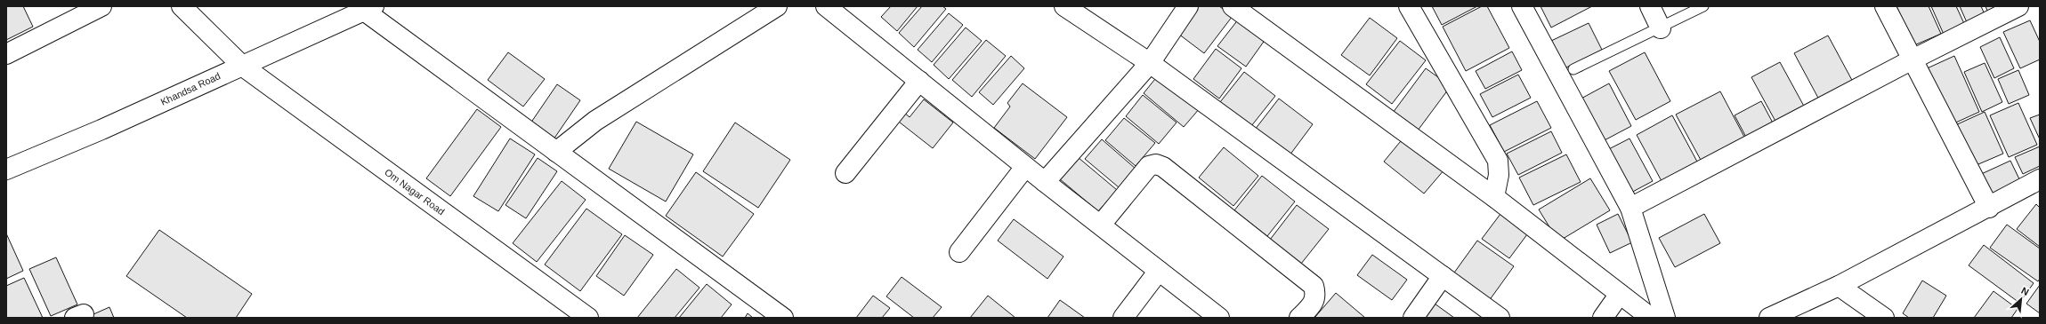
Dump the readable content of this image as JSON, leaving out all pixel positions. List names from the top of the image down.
{
  "streets": {
    "street": ["Khandsa Road", "Om Nagar Road"]
  },
  "crossings": [
    ["Khandsa Road", "Om Nagar Road"]
  ],
  "north": "top right"
}
